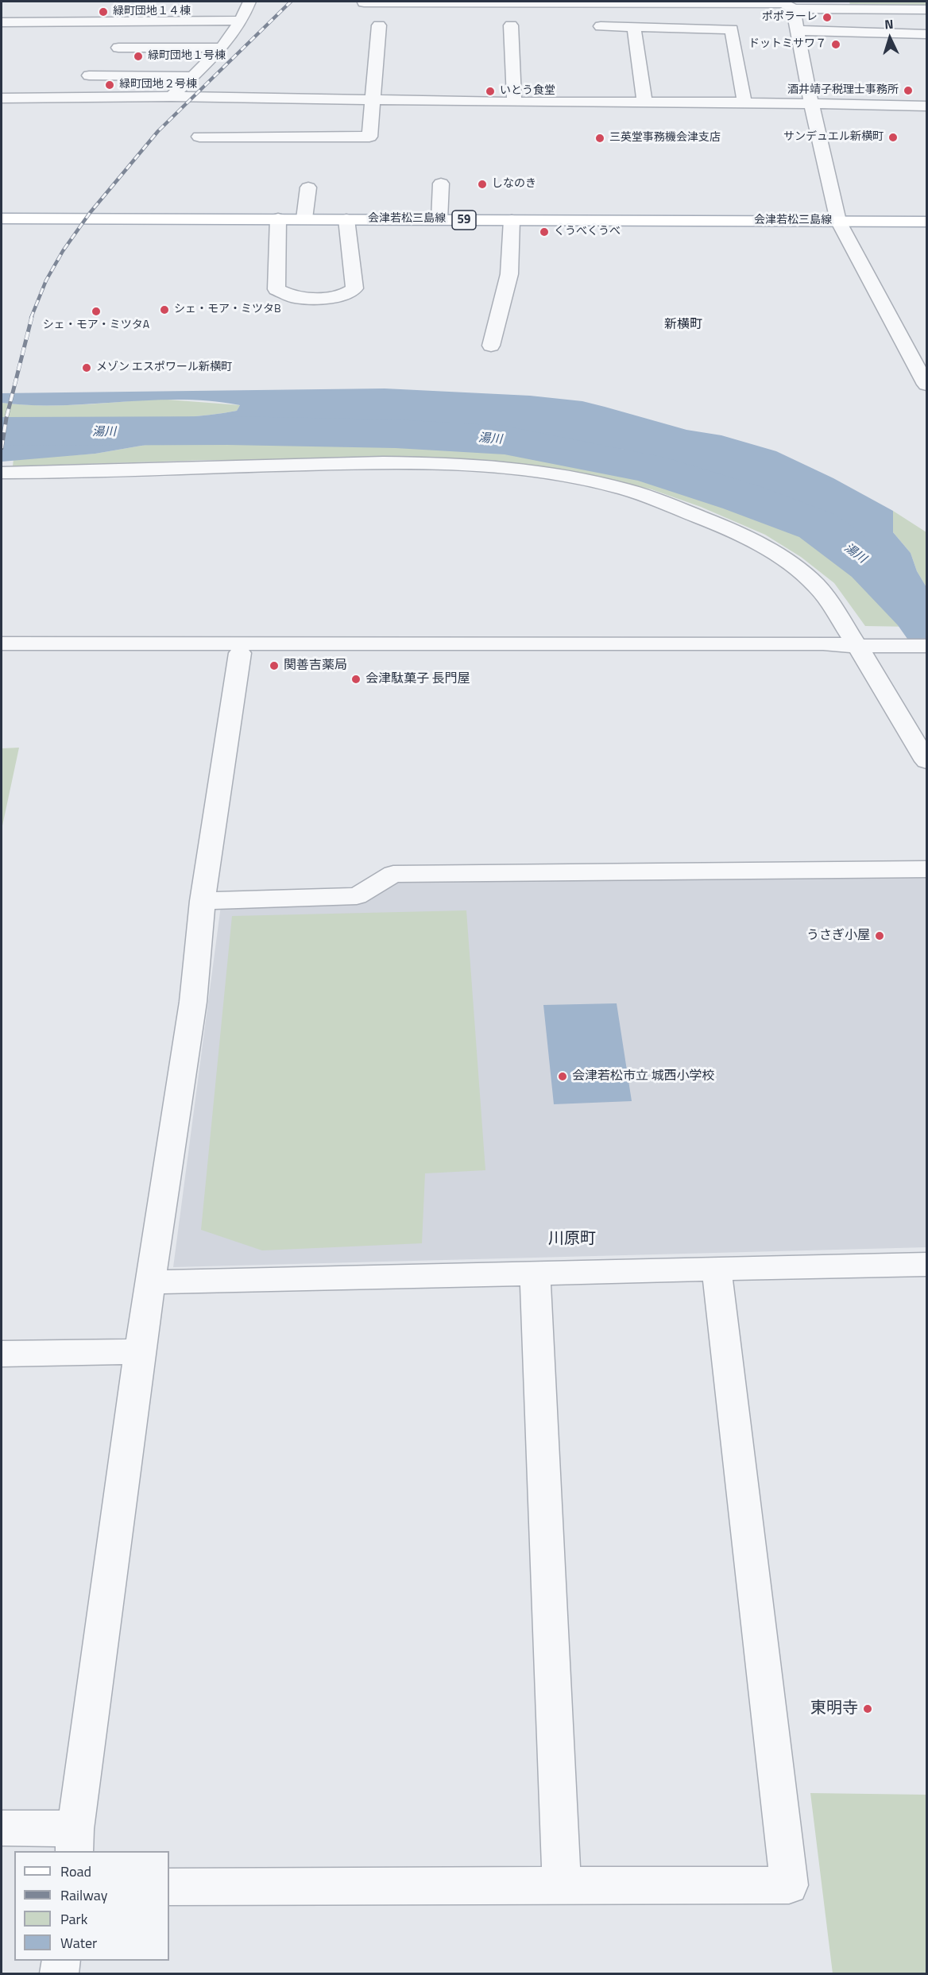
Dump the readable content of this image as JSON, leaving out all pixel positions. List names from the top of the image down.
{
  "streets": {
    "main road": ["会津若松三島線", "59"]
  },
  "districts": ["新横町", "川原町"],
  "water": ["湯川"],
  "places": [
    "緑町団地１４棟",
    "ポポラーレ",
    "ドットミサワ７",
    "緑町団地１号棟",
    "緑町団地２号棟",
    "酒井靖子税理士事務所",
    "いとう食堂",
    "サンデュエル新横町",
    "三英堂事務機会津支店",
    "しなのき",
    "くうべくうべ",
    "シェ・モア・ミツタB",
    "シェ・モア・ミツタA",
    "メゾン エスポワール新横町",
    "関善吉薬局",
    "会津駄菓子 長門屋",
    "うさぎ小屋",
    "会津若松市立 城西小学校",
    "東明寺"
  ],
  "legend": [
    "Road",
    "Railway",
    "Park",
    "Water"
  ],
  "north": "top"
}
